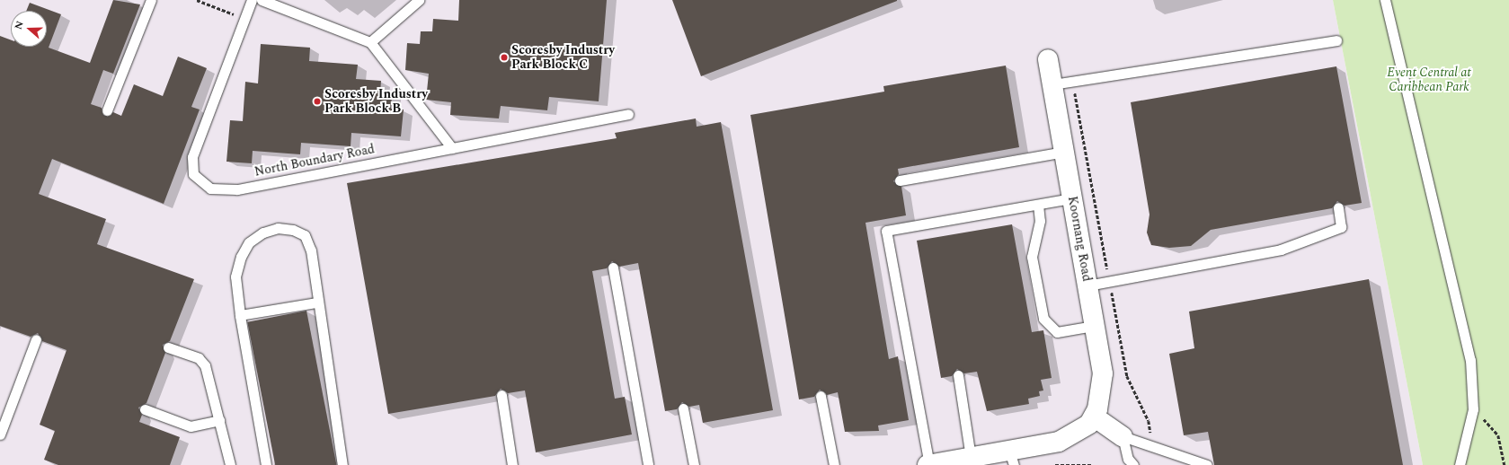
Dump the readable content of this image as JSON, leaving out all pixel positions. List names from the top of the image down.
{
  "streets": {
    "street": ["Koornang Road"],
    "lane": ["North Boundary Road"]
  },
  "parks": ["Event Central at Caribbean Park"],
  "places": ["Scoresby Industry Park Block C", "Scoresby Industry Park Block B"],
  "north": "left"
}
